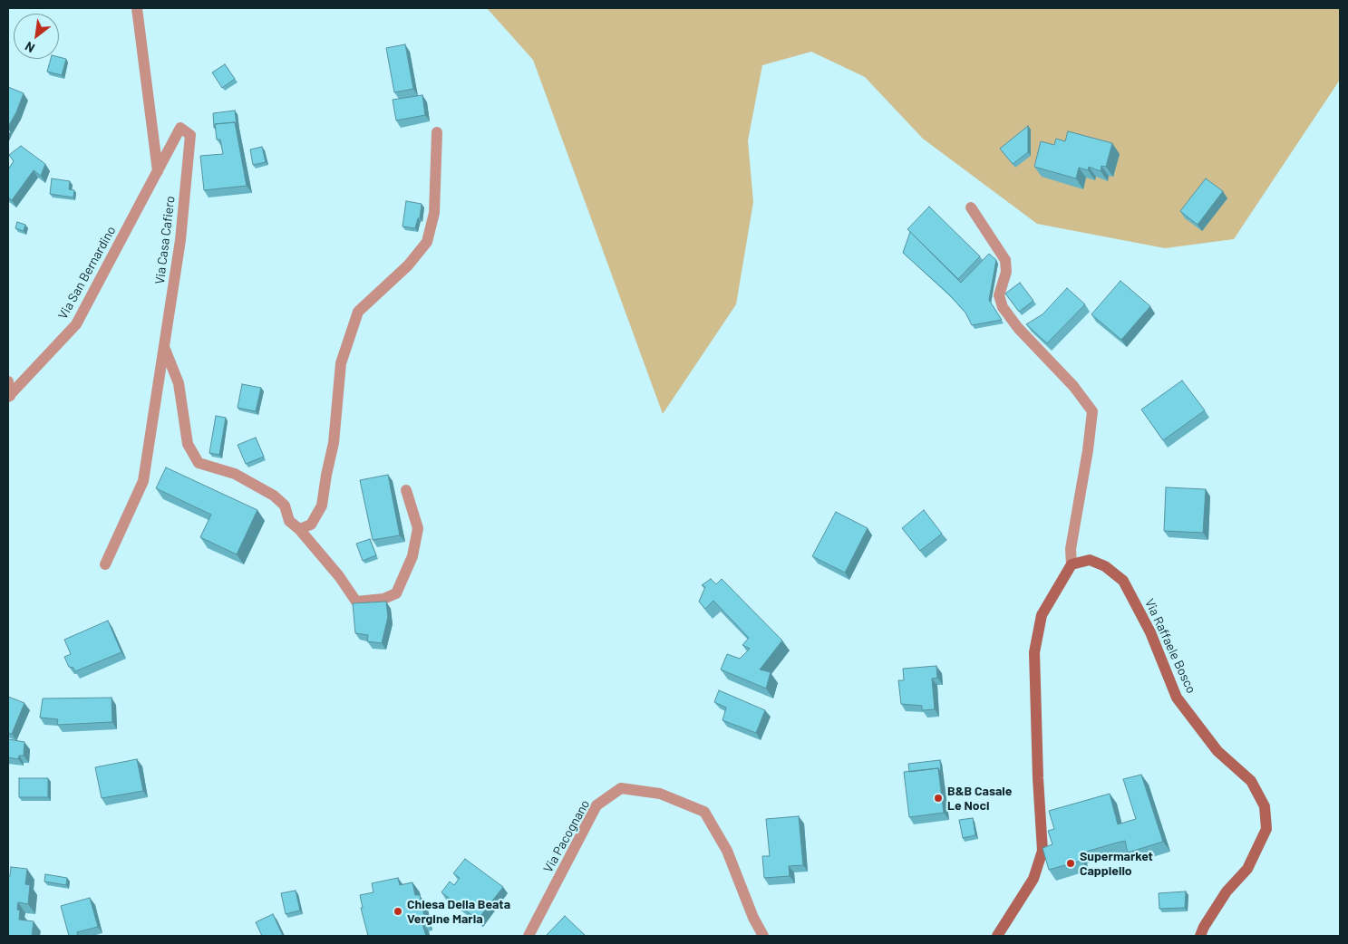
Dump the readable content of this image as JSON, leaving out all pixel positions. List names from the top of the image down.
{
  "streets": {
    "street": [
      "Via Casa Cafiero",
      "Via San Bernardino",
      "Via Raffaele Bosco",
      "Via Pacognano"
    ]
  },
  "crossings": [
    ["Via Casa Cafiero", "Via San Bernardino"]
  ],
  "places": ["B&B Casale Le Noci", "Supermarket Cappiello", "Chiesa Della Beata Vergine Maria"],
  "north": "bottom left"
}
